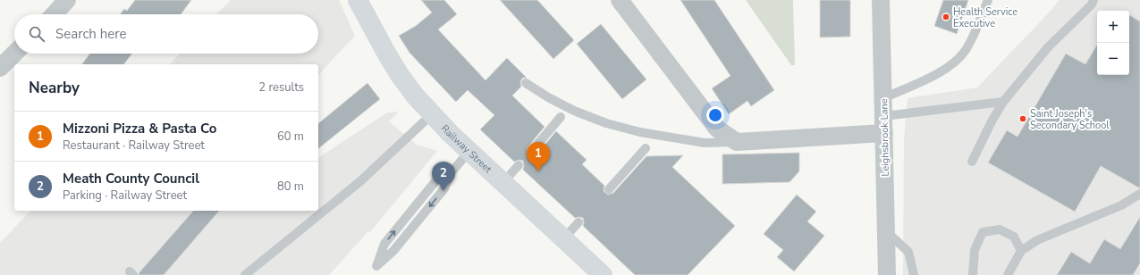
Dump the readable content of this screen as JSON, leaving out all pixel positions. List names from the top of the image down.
{
  "streets": {
    "main road": ["Railway Street"],
    "street": ["Leighsbrook Lane"]
  },
  "places": ["Health Service Executive", "Saint Joseph's Secondary School"],
  "page": {
    "map_buttons": ["+", "−"],
    "search": "Search here",
    "heading": ["Nearby", "2 results"],
    "list": [
      {
        "mark": "1",
        "name": "Mizzoni Pizza & Pasta Co",
        "note": "Restaurant · Railway Street",
        "value": "60 m"
      },
      {
        "mark": "2",
        "name": "Meath County Council",
        "note": "Parking · Railway Street",
        "value": "80 m"
      }
    ],
    "pins": ["1", "2"]
  }
}
